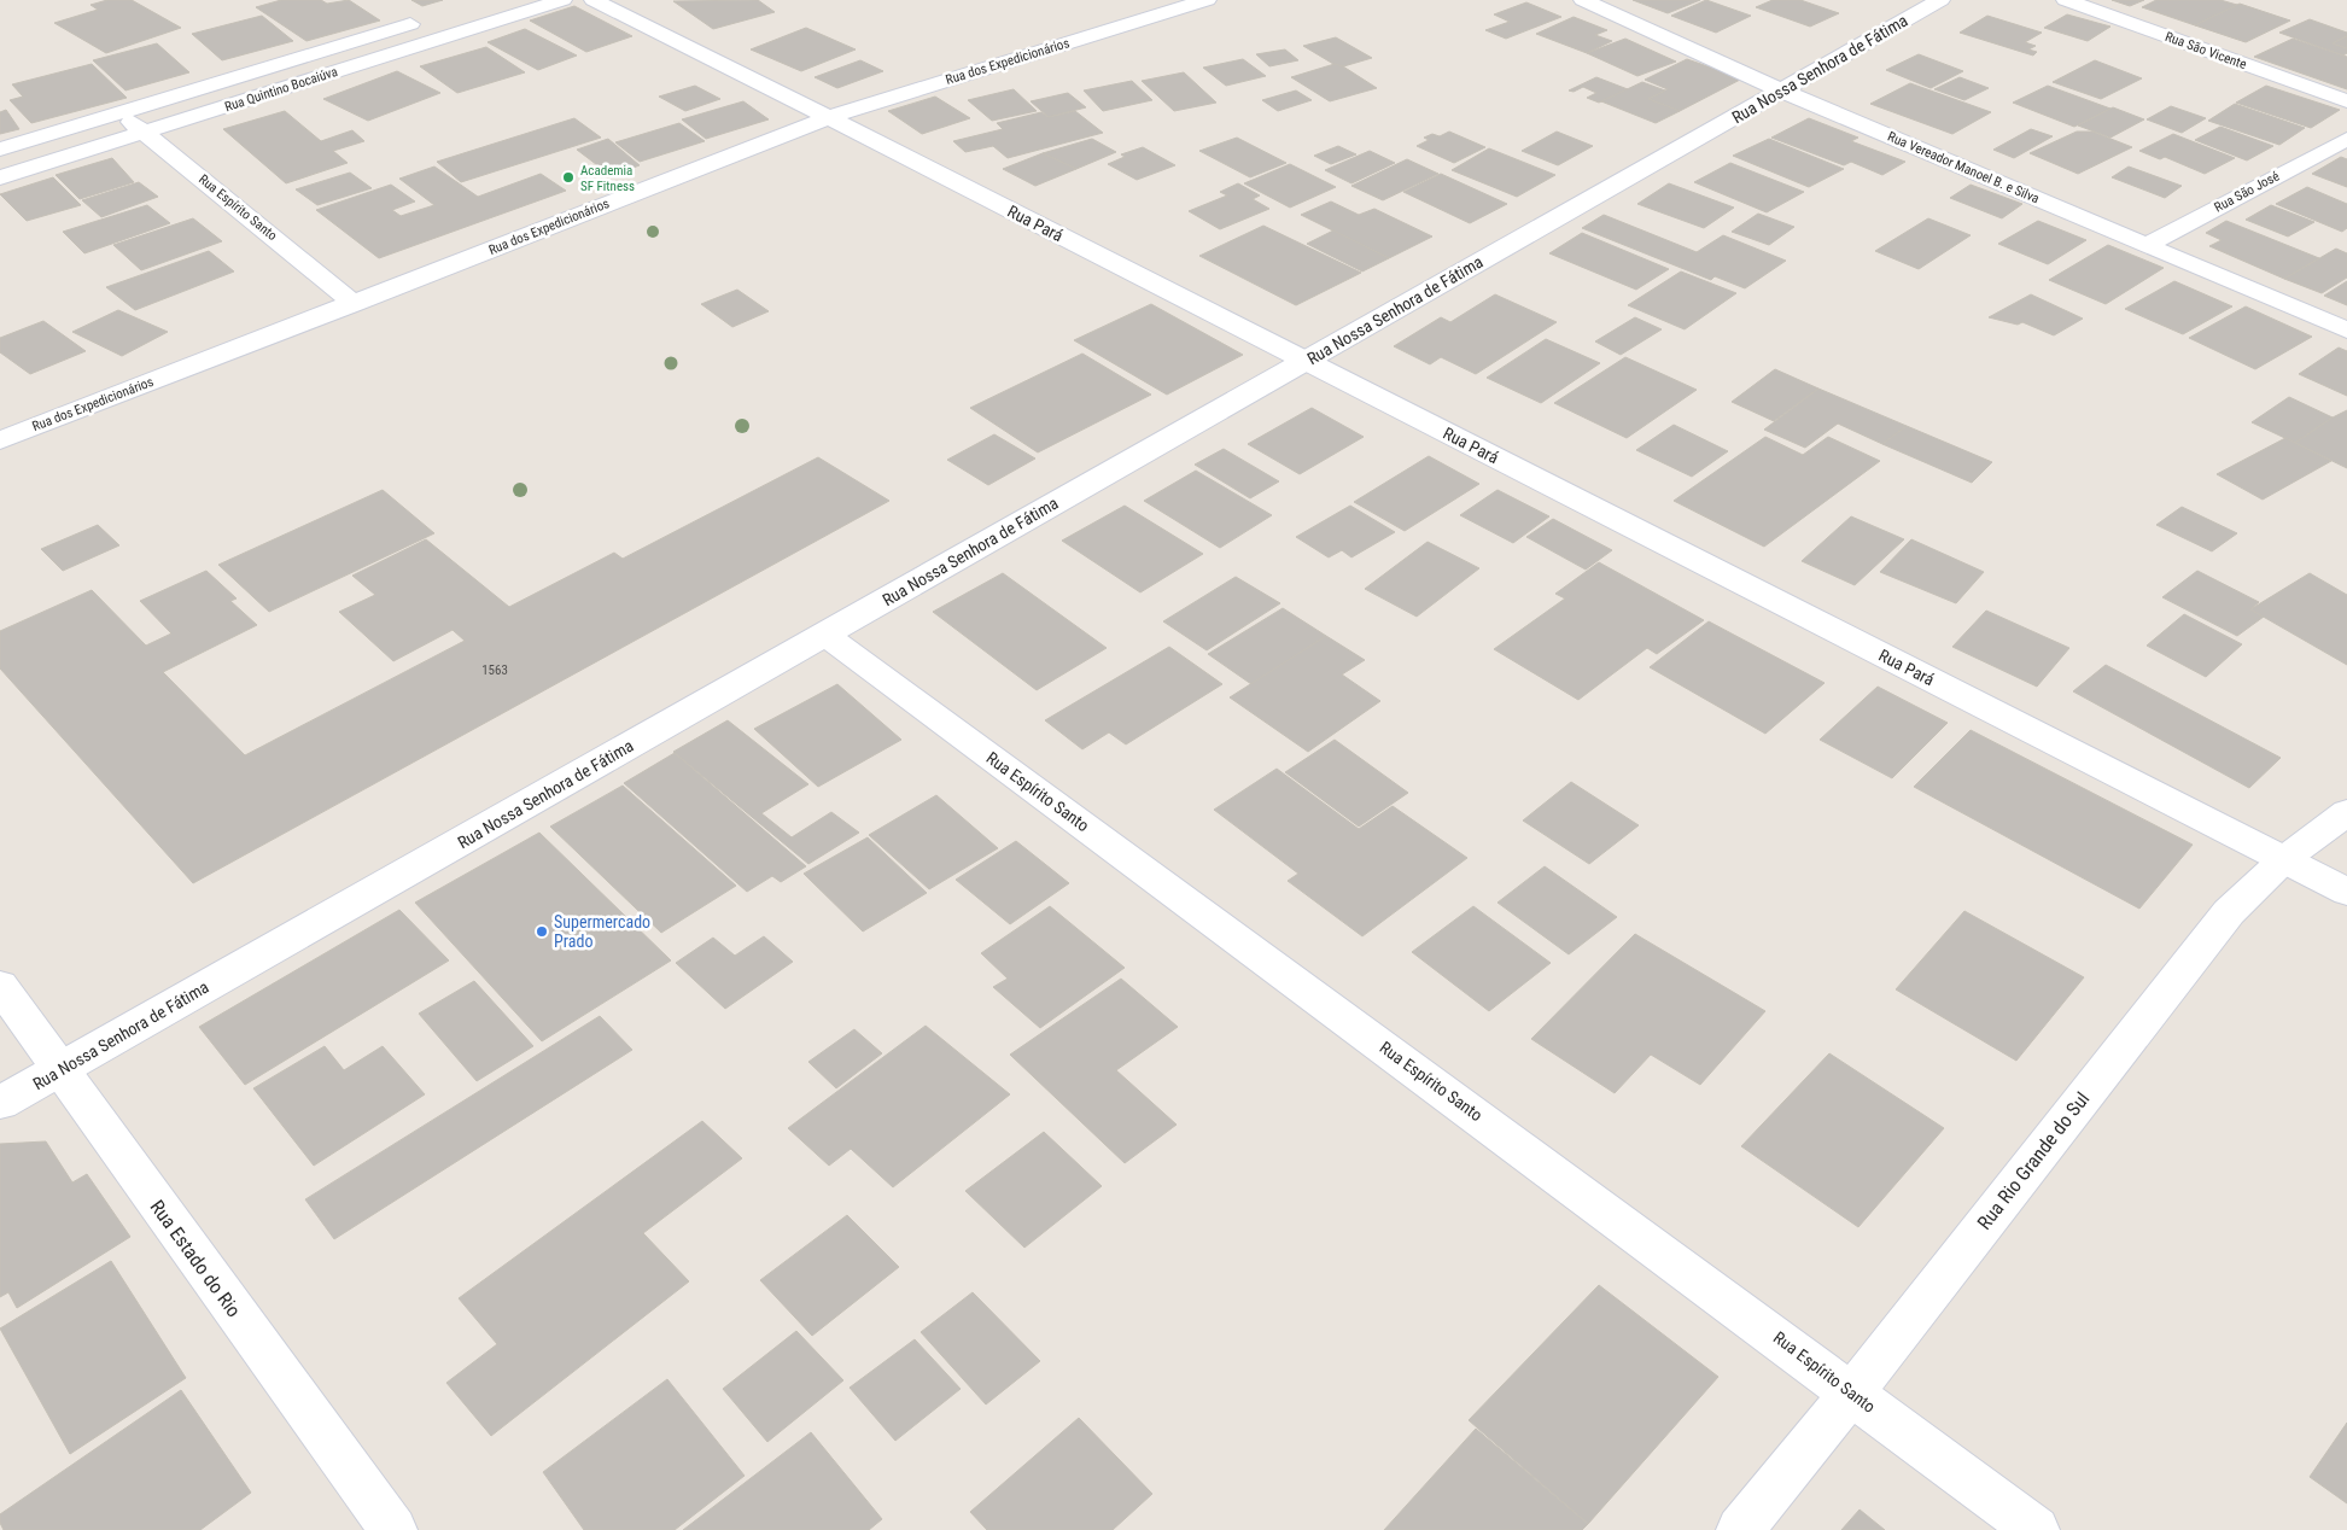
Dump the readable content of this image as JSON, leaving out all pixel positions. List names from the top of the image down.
{
  "streets": {
    "street": [
      "Rua São Vicente",
      "Rua dos Expedicionários",
      "Rua Nossa Senhora de Fátima",
      "Rua Quintino Bocaiúva",
      "Rua Vereador Manoel B. e Silva",
      "Rua São José",
      "Rua Espírito Santo",
      "Rua Pará",
      "Rua Rio Grande do Sul",
      "Rua Estado do Rio"
    ]
  },
  "crossings": [
    ["Rua dos Expedicionários", "Rua Espírito Santo"],
    ["Rua dos Expedicionários", "Rua Pará"],
    ["Rua Nossa Senhora de Fátima", "Rua Vereador Manoel B. e Silva"],
    ["Rua Nossa Senhora de Fátima", "Rua Espírito Santo"],
    ["Rua Nossa Senhora de Fátima", "Rua Pará"],
    ["Rua Nossa Senhora de Fátima", "Rua Estado do Rio"],
    ["Rua Quintino Bocaiúva", "Rua Espírito Santo"],
    ["Rua Vereador Manoel B. e Silva", "Rua São José"],
    ["Rua Espírito Santo", "Rua Rio Grande do Sul"],
    ["Rua Pará", "Rua Rio Grande do Sul"]
  ],
  "places": ["Academia SF Fitness", "Supermercado Prado"],
  "house_numbers": ["1563"]
}
